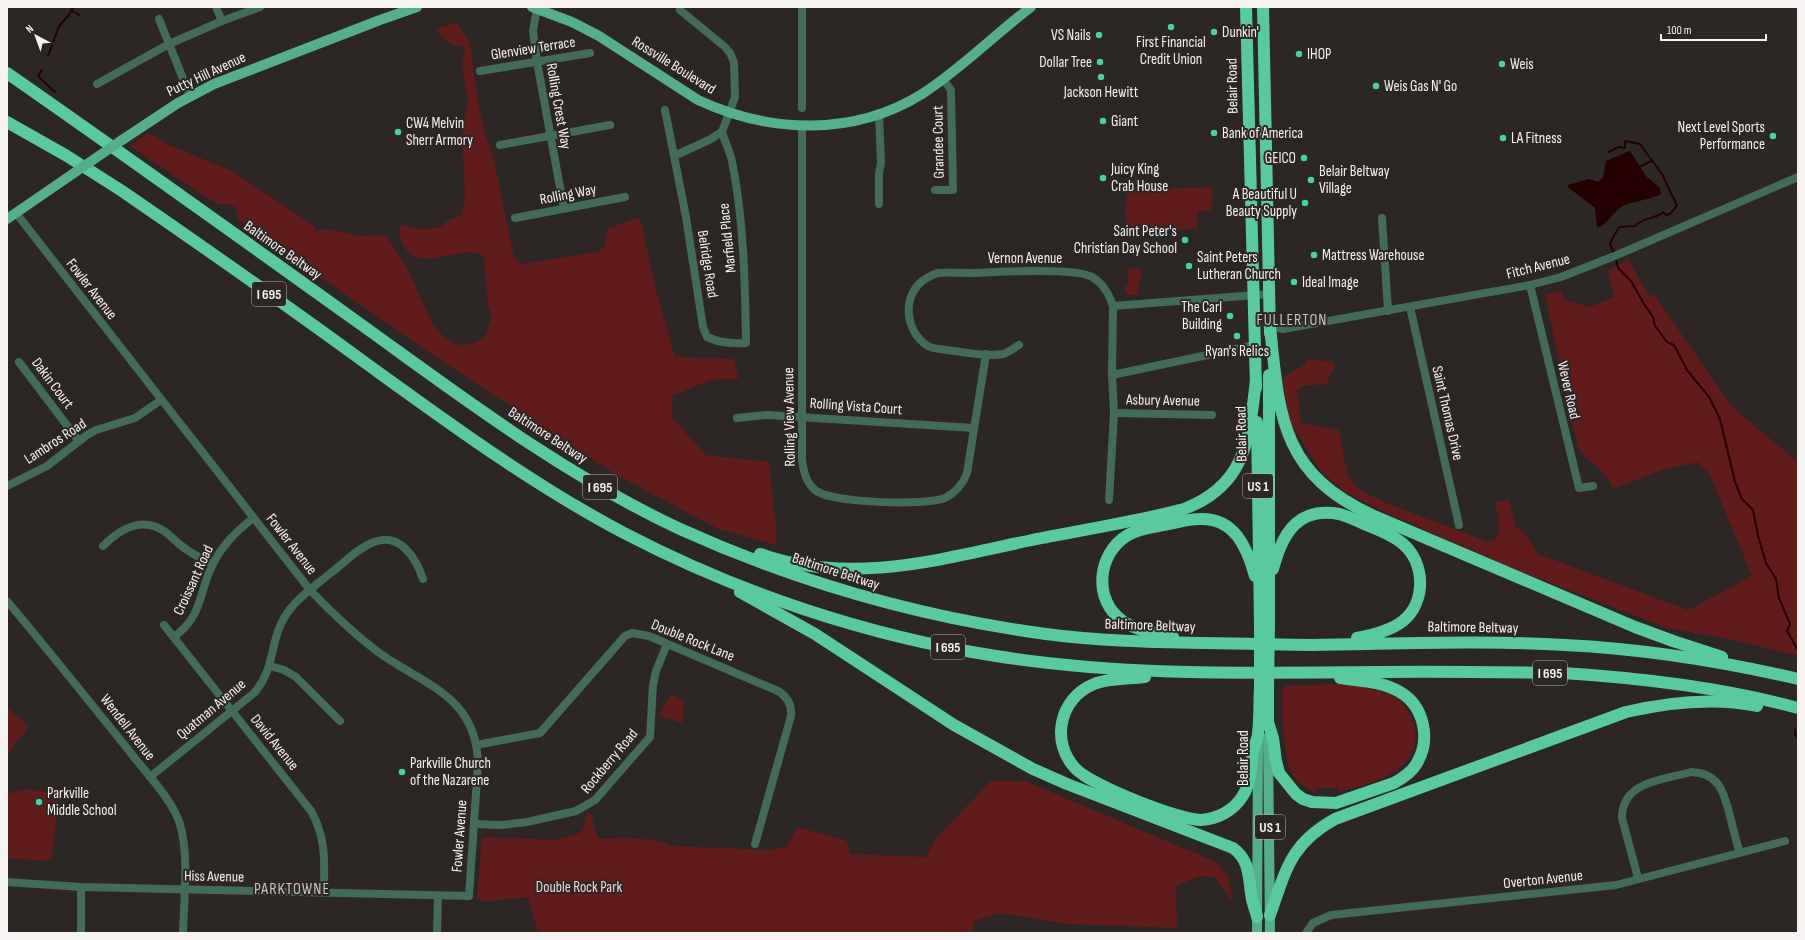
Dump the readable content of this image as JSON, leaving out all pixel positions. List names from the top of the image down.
{
  "streets": {
    "highway": [
      "Belair Road",
      "Baltimore Beltway",
      "I 695",
      "US 1"
    ],
    "main road": ["Rossville Boulevard", "Putty Hill Avenue"],
    "street": [
      "Glenview Terrace",
      "Rolling Crest Way",
      "Grandee Court",
      "Rolling Way",
      "Marfield Place",
      "Vernon Avenue",
      "Belridge Road",
      "Fitch Avenue",
      "Fowler Avenue",
      "Dakin Court",
      "Wever Road",
      "Asbury Avenue",
      "Rolling Vista Court",
      "Saint Thomas Drive",
      "Rolling View Avenue",
      "Lambros Road",
      "Croissant Road",
      "Double Rock Lane",
      "Quatman Avenue",
      "Wendell Avenue",
      "David Avenue",
      "Rockberry Road",
      "Hiss Avenue",
      "Overton Avenue"
    ]
  },
  "crossings": [
    ["Glenview Terrace", "Rolling Crest Way"],
    ["Rossville Boulevard", "Rolling Crest Way"],
    ["Rossville Boulevard", "Grandee Court"],
    ["Rossville Boulevard", "Rolling View Avenue"],
    ["Putty Hill Avenue", "Fowler Avenue"],
    ["Belair Road", "Fitch Avenue"],
    ["Rolling Crest Way", "Rolling Way"],
    ["Marfield Place", "Belridge Road"],
    ["Vernon Avenue", "Asbury Avenue"],
    ["Vernon Avenue", "Rolling View Avenue"],
    ["Fitch Avenue", "Wever Road"],
    ["Fitch Avenue", "Saint Thomas Drive"],
    ["Fowler Avenue", "Lambros Road"],
    ["Fowler Avenue", "Croissant Road"],
    ["Fowler Avenue", "Double Rock Lane"],
    ["Fowler Avenue", "Quatman Avenue"],
    ["Fowler Avenue", "Rockberry Road"],
    ["Fowler Avenue", "Hiss Avenue"],
    ["Dakin Court", "Lambros Road"],
    ["Rolling Vista Court", "Rolling View Avenue"],
    ["Croissant Road", "David Avenue"],
    ["Double Rock Lane", "Rockberry Road"],
    ["Quatman Avenue", "Wendell Avenue"],
    ["Quatman Avenue", "David Avenue"],
    ["Wendell Avenue", "Hiss Avenue"],
    ["David Avenue", "Hiss Avenue"]
  ],
  "districts": ["FULLERTON", "PARKTOWNE"],
  "parks": ["Double Rock Park"],
  "places": [
    "First Financial Credit Union",
    "Dunkin'",
    "VS Nails",
    "IHOP",
    "Dollar Tree",
    "Weis",
    "Jackson Hewitt",
    "Weis Gas N' Go",
    "Giant",
    "CW4 Melvin Sherr Armory",
    "Bank of America",
    "Next Level Sports Performance",
    "LA Fitness",
    "GEICO",
    "Juicy King Crab House",
    "Belair Beltway Village",
    "A Beautiful U Beauty Supply",
    "Saint Peter's Christian Day School",
    "Mattress Warehouse",
    "Saint Peters Lutheran Church",
    "Ideal Image",
    "The Carl Building",
    "Ryan's Relics",
    "Parkville Church of the Nazarene",
    "Parkville Middle School"
  ],
  "scale_bar": "100 m",
  "north": "top left"
}
